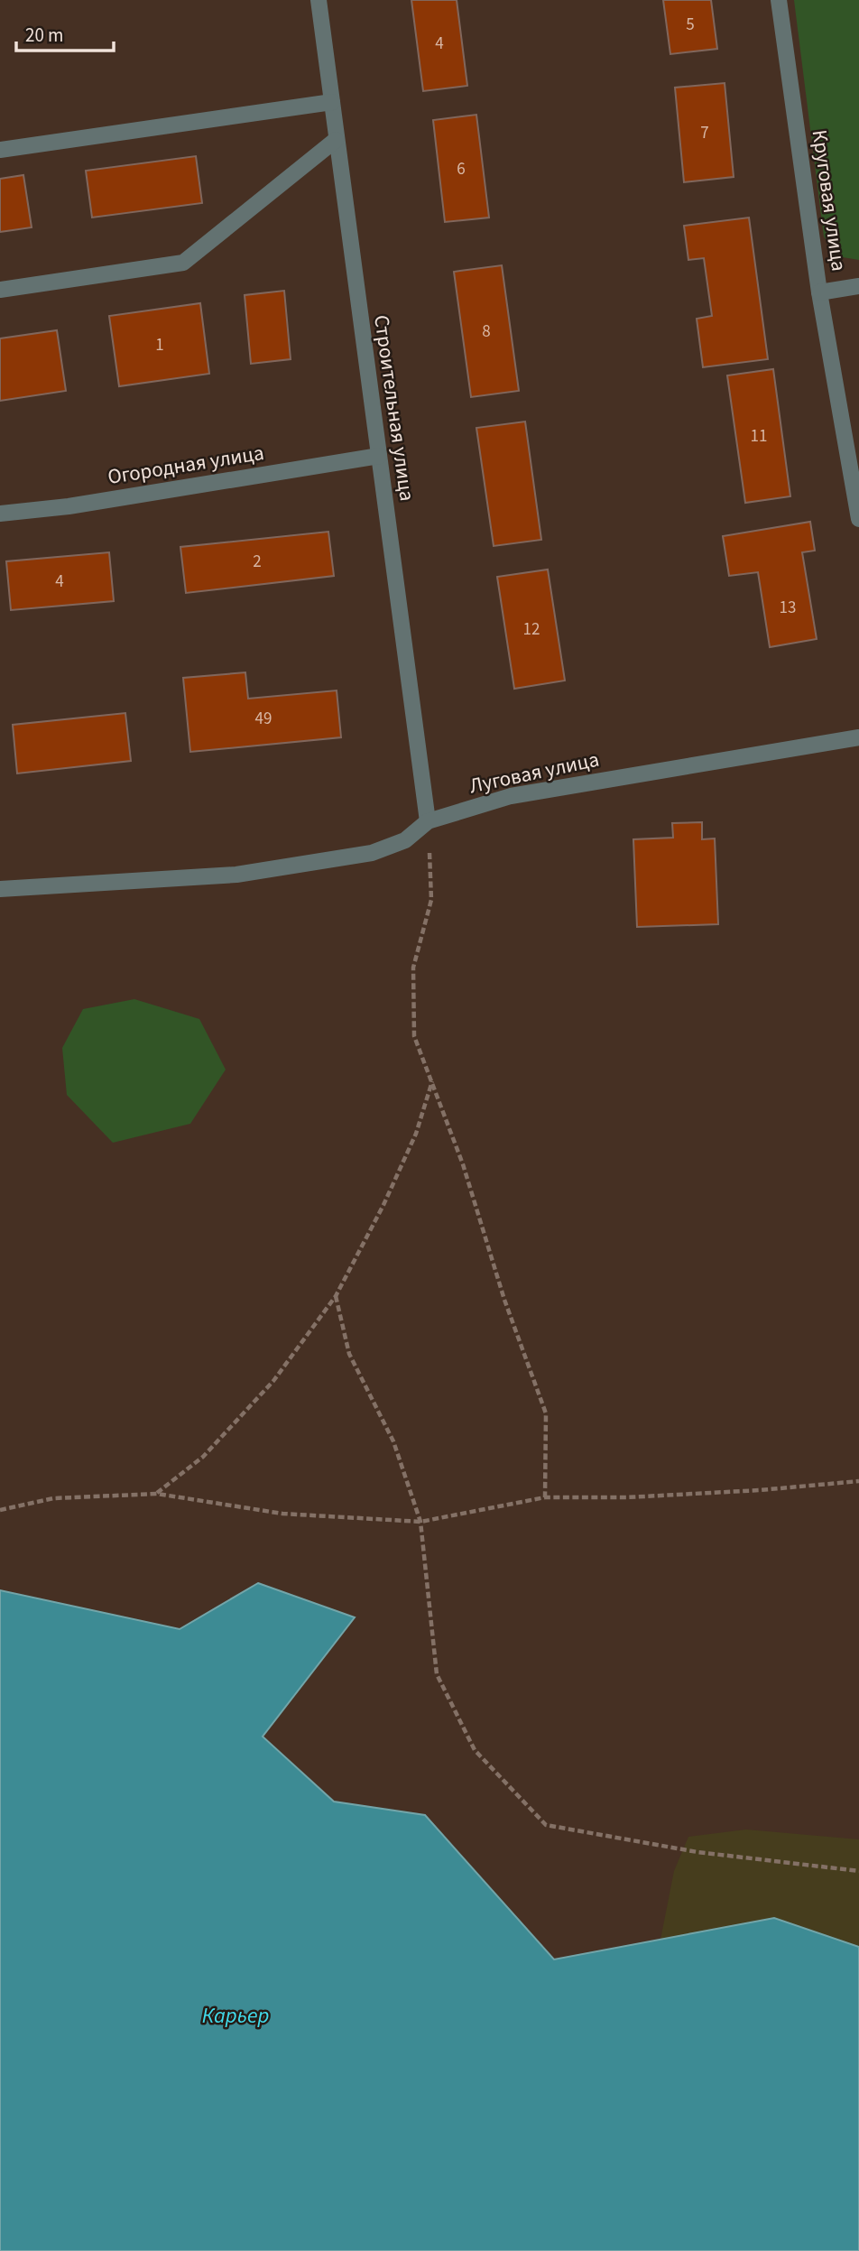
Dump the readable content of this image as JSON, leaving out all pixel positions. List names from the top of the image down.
{
  "streets": {
    "street": [
      "Круговая улица",
      "Строительная улица",
      "Огородная улица",
      "Луговая улица"
    ]
  },
  "crossings": [
    ["Строительная улица", "Огородная улица"],
    ["Строительная улица", "Луговая улица"]
  ],
  "water": ["Карьер"],
  "house_numbers": [
    "5",
    "4",
    "7",
    "6",
    "8",
    "1",
    "11",
    "2",
    "4",
    "13",
    "12",
    "49"
  ],
  "scale_bar": "20 m"
}
